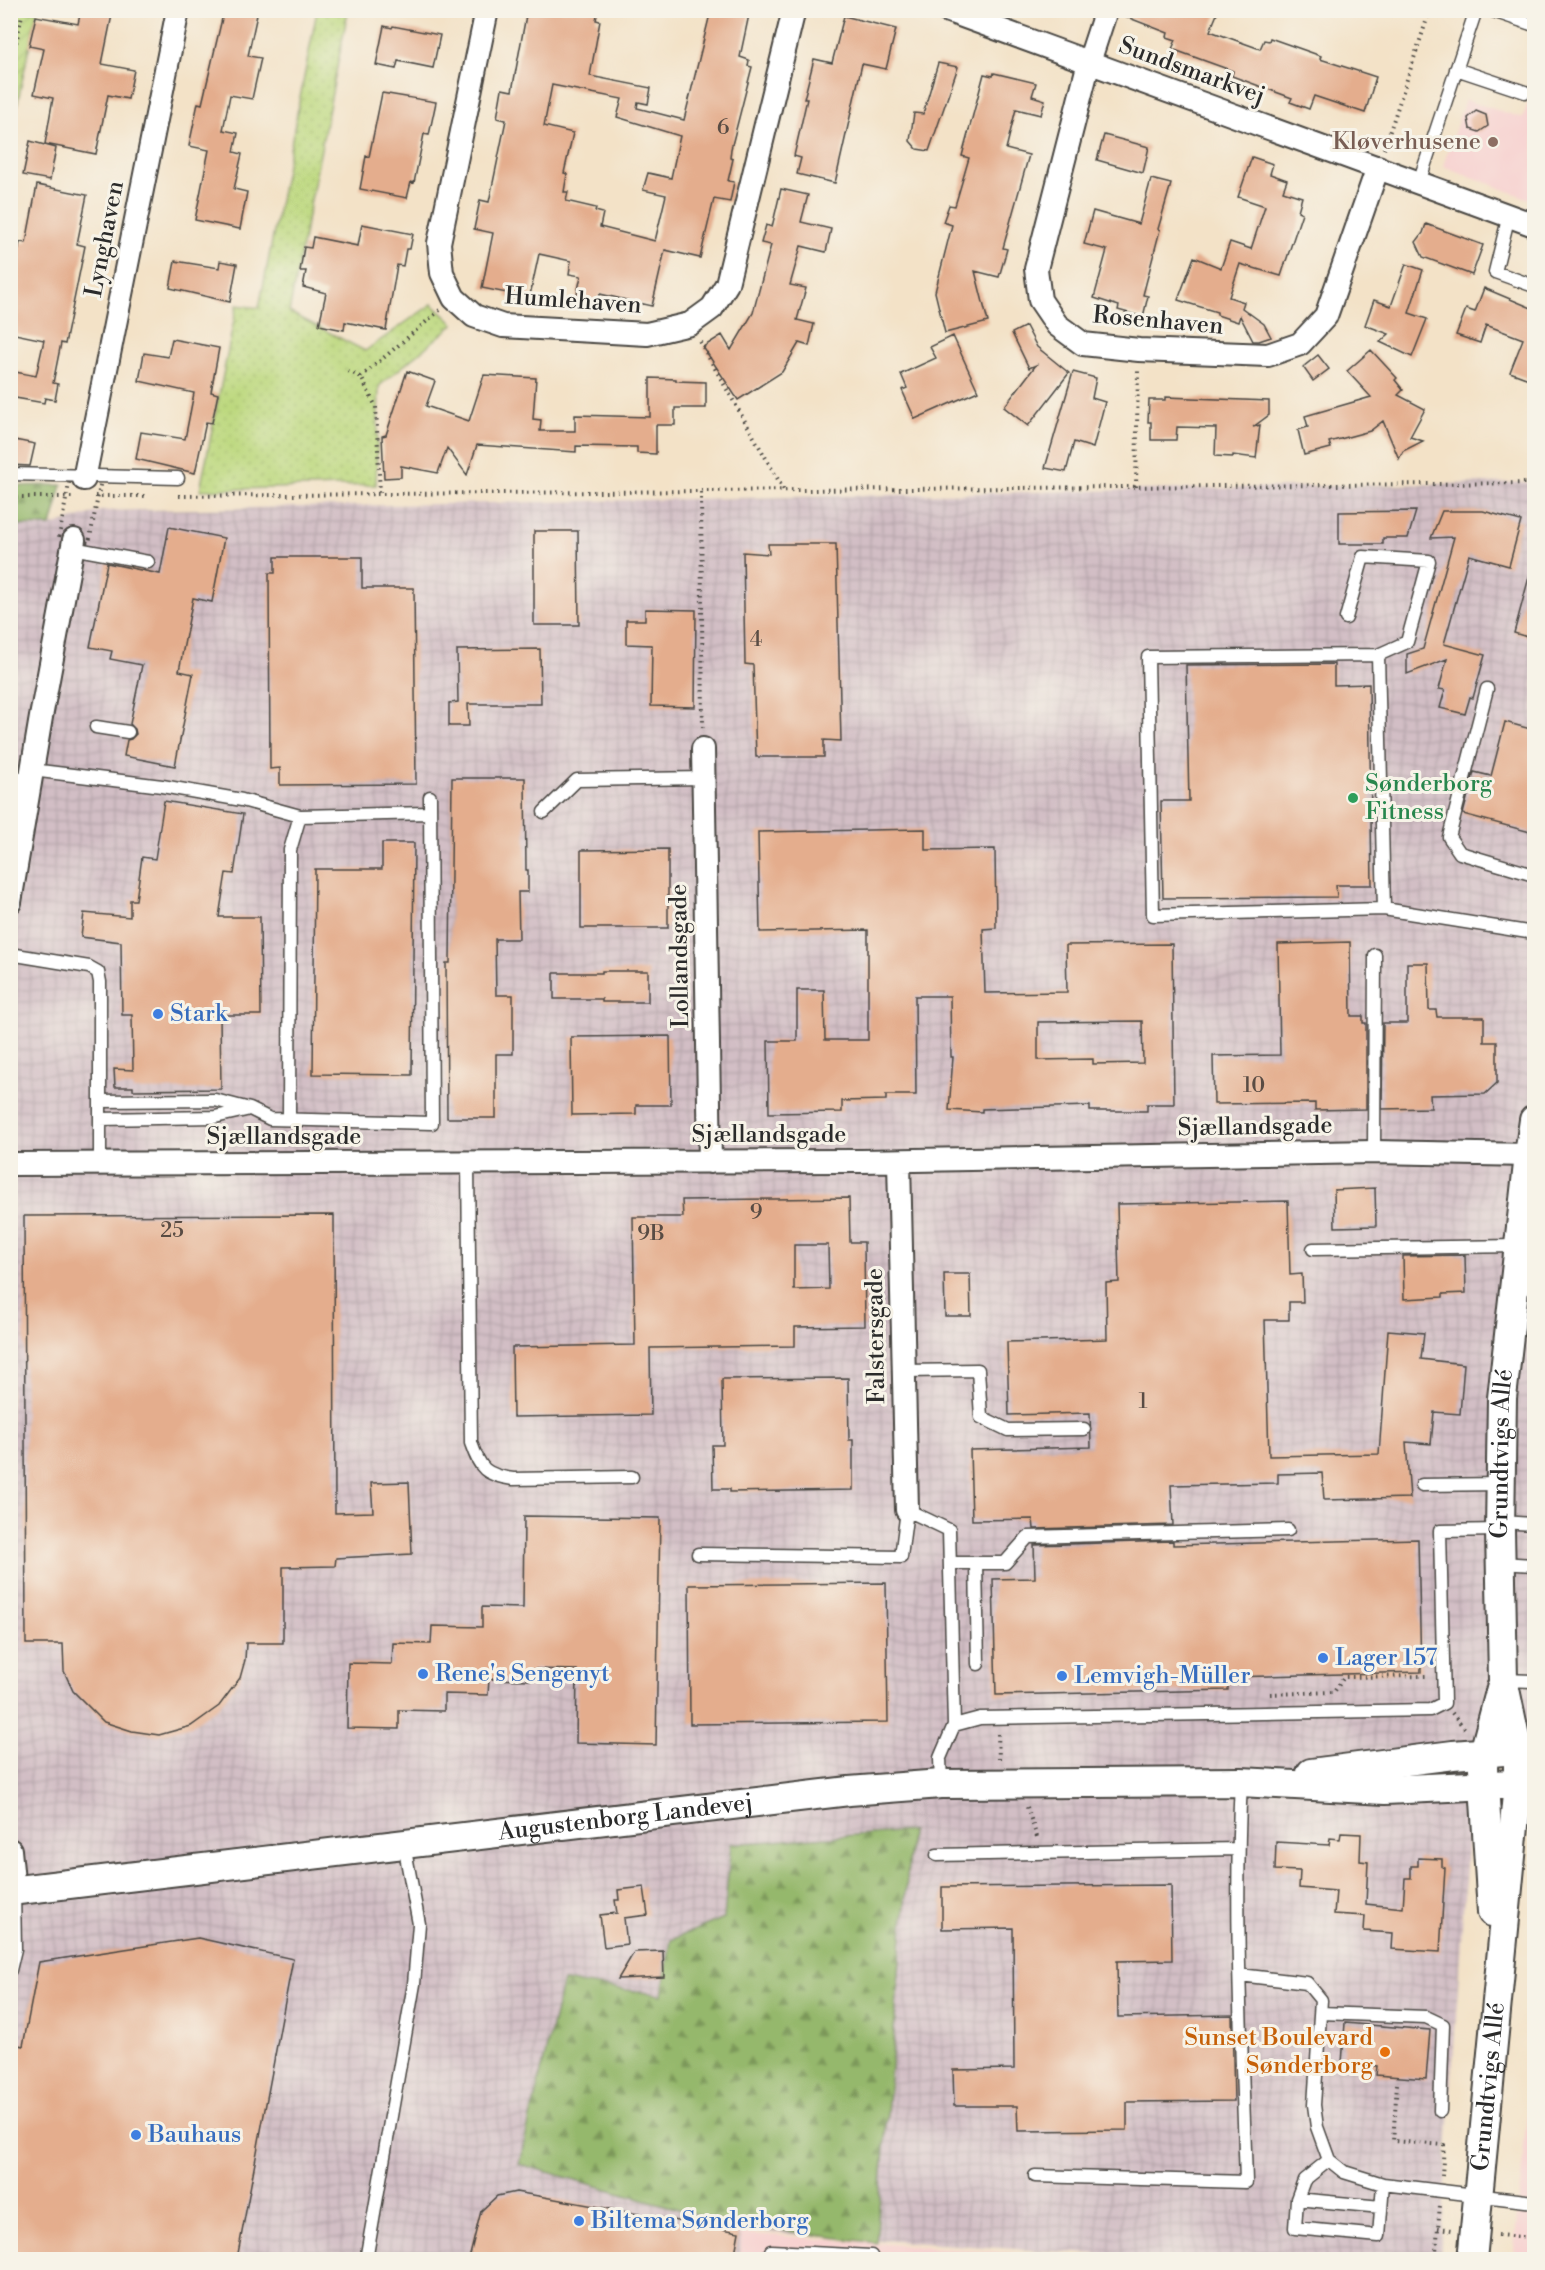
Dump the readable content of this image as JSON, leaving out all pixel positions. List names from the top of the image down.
{
  "streets": {
    "street": [
      "Sundsmarkvej",
      "Lynghaven",
      "Humlehaven",
      "Rosenhaven",
      "Lollandsgade",
      "Sjællandsgade",
      "Falstersgade",
      "Grundtvigs Allé",
      "Augustenborg Landevej"
    ]
  },
  "crossings": [
    ["Sundsmarkvej", "Rosenhaven"],
    ["Lollandsgade", "Sjællandsgade"],
    ["Sjællandsgade", "Falstersgade"],
    ["Sjællandsgade", "Grundtvigs Allé"],
    ["Grundtvigs Allé", "Augustenborg Landevej"]
  ],
  "places": [
    "Kløverhusene",
    "Sønderborg Fitness",
    "Stark",
    "Lager 157",
    "Rene's Sengenyt",
    "Lemvigh-Müller",
    "Sunset Boulevard Sønderborg",
    "Bauhaus",
    "Biltema Sønderborg"
  ],
  "house_numbers": [
    "6",
    "4",
    "10",
    "9",
    "25",
    "9B",
    "1"
  ]
}
